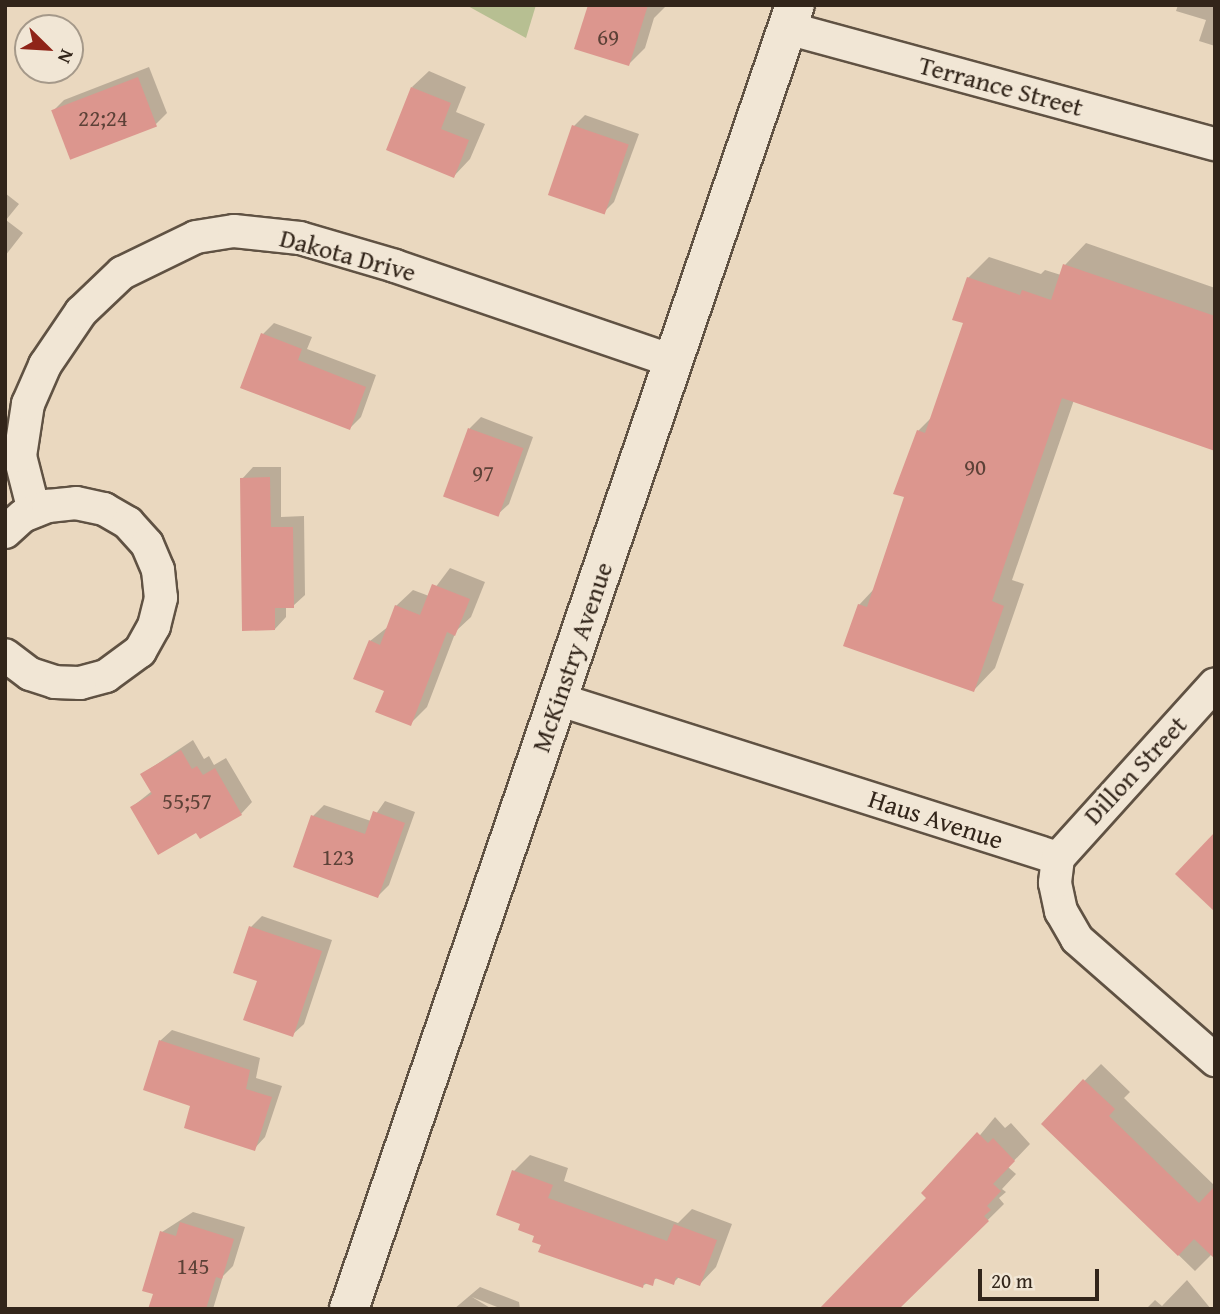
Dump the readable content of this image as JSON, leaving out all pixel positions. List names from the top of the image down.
{
  "streets": {
    "street": [
      "Terrance Street",
      "Dakota Drive",
      "McKinstry Avenue",
      "Dillon Street",
      "Haus Avenue"
    ]
  },
  "crossings": [
    ["Terrance Street", "McKinstry Avenue"],
    ["Dakota Drive", "McKinstry Avenue"],
    ["McKinstry Avenue", "Haus Avenue"],
    ["Dillon Street", "Haus Avenue"]
  ],
  "house_numbers": [
    "69",
    "22;24",
    "90",
    "97",
    "55;57",
    "123",
    "145"
  ],
  "scale_bar": "20 m",
  "north": "bottom right"
}
